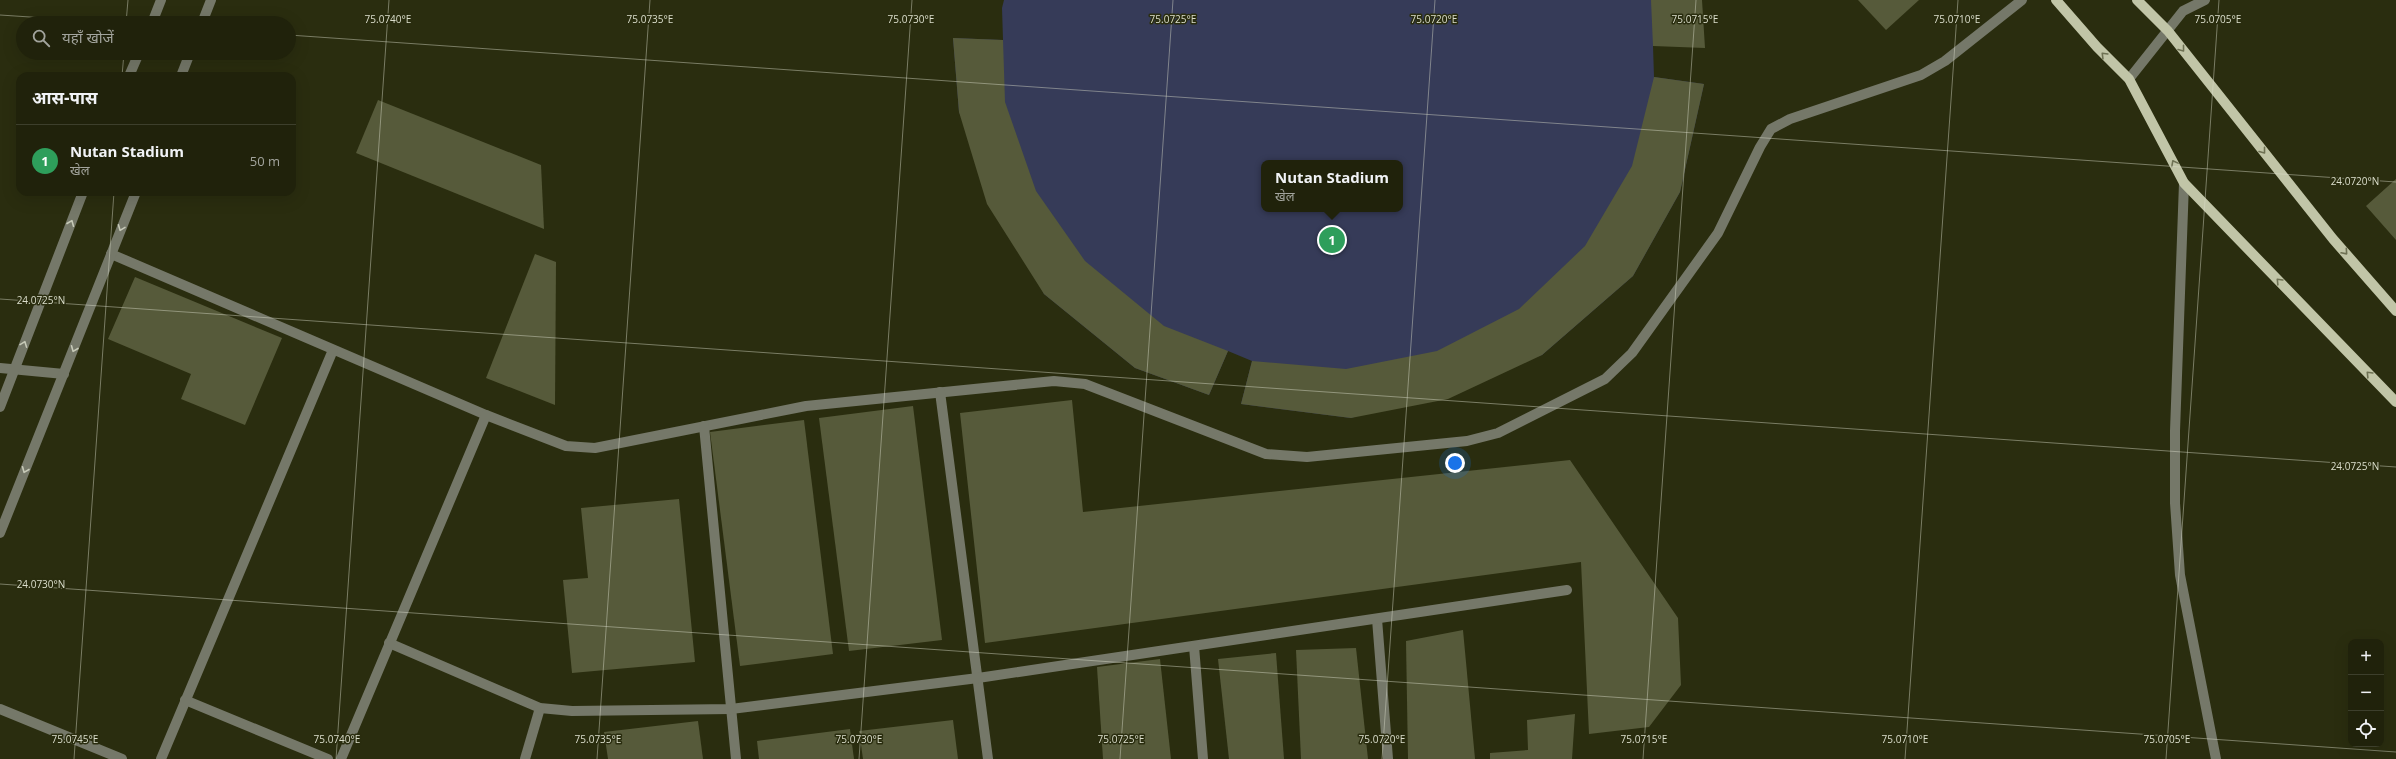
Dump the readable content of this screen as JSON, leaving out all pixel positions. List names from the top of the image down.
{
  "page": {
    "search": "यहाँ खोजें",
    "heading": "आस-पास",
    "list": [
      {
        "mark": "1",
        "name": "Nutan Stadium",
        "note": "खेल",
        "value": "50 m"
      }
    ],
    "popup": ["Nutan Stadium", "खेल"],
    "pins": "1",
    "map_buttons": ["+", "−"]
  },
  "coordinates": [
    "75.0740°E",
    "75.0735°E",
    "75.0730°E",
    "75.0725°E",
    "75.0720°E",
    "75.0715°E",
    "75.0710°E",
    "75.0705°E",
    "24.0720°N",
    "24.0725°N",
    "24.0730°N",
    "75.0745°E"
  ]
}
